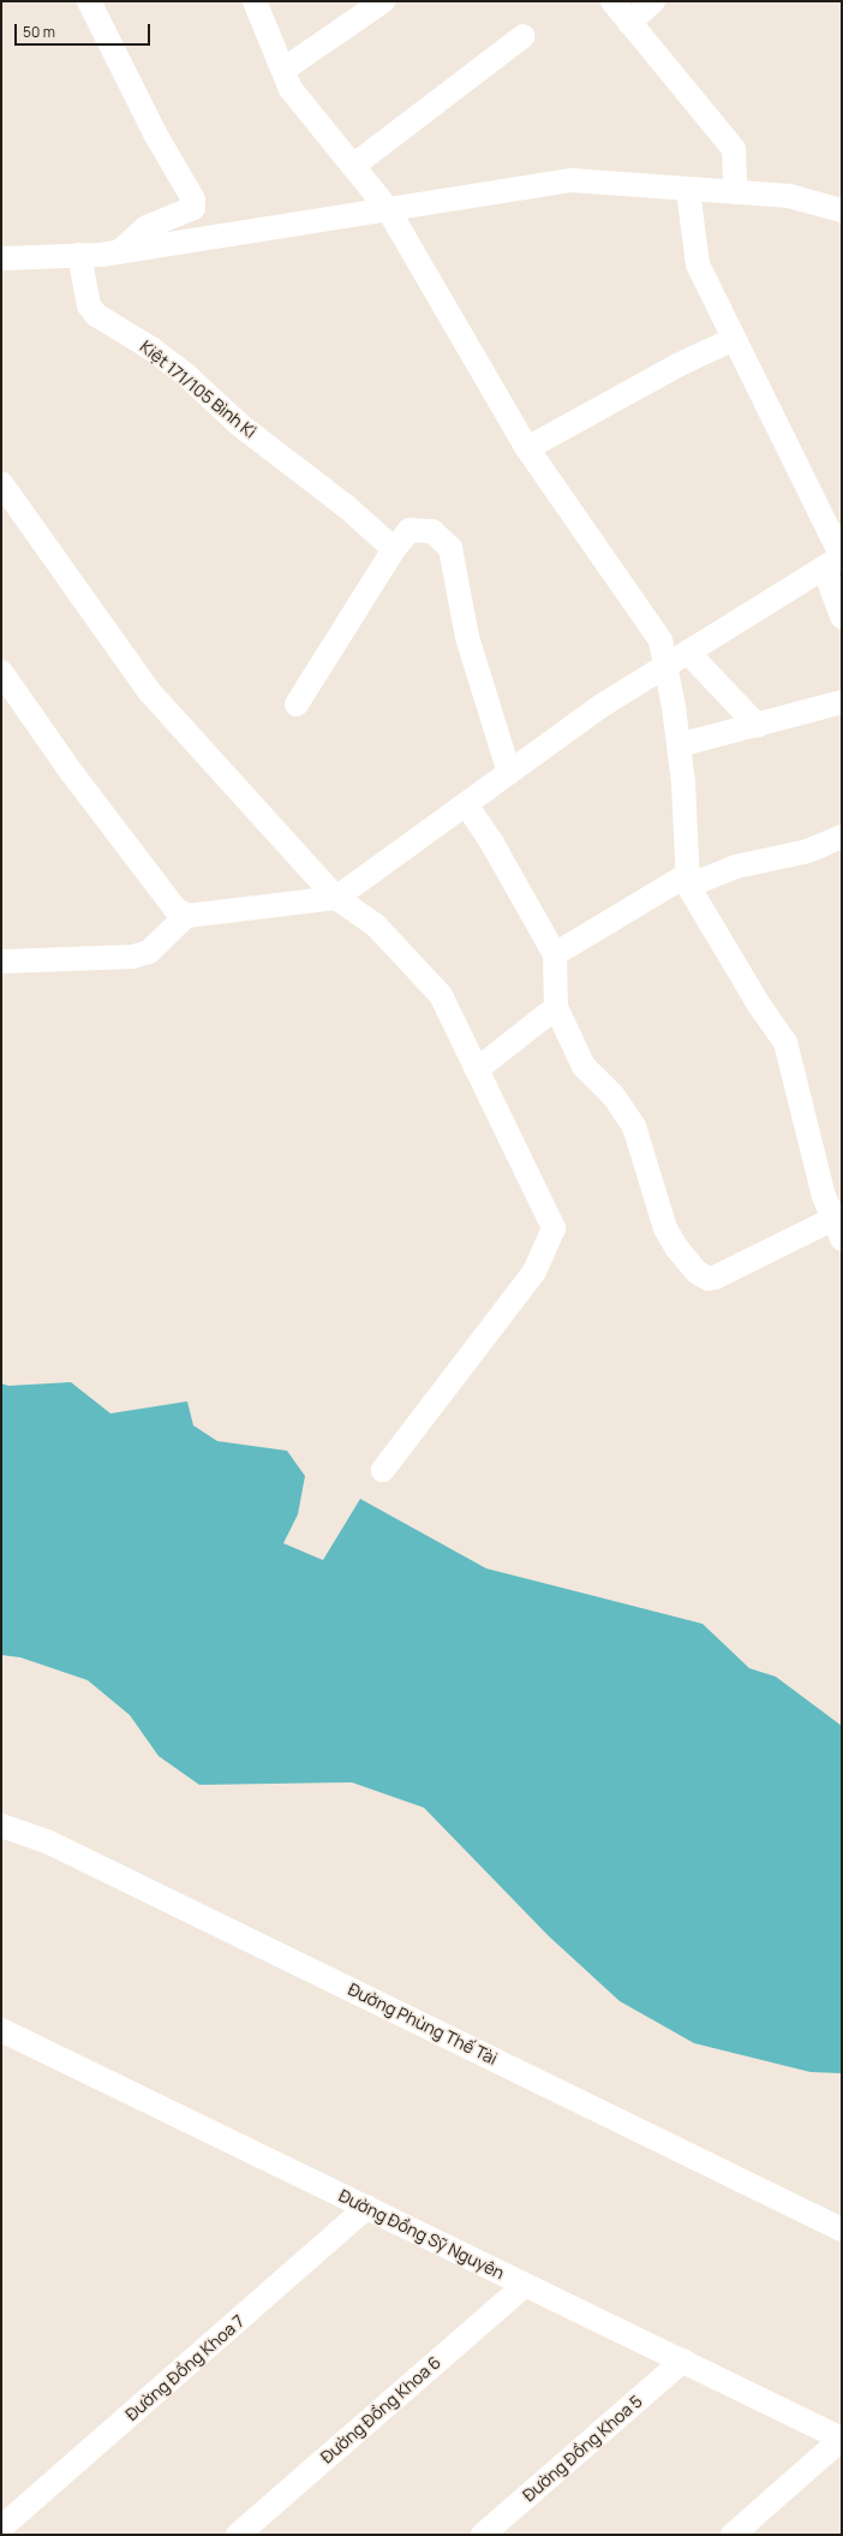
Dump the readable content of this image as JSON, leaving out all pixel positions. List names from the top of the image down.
{
  "streets": {
    "street": [
      "Kiệt 171/105 Bình Kì",
      "Đường Phùng Thế Tài",
      "Đường Đồng Sỹ Nguyên",
      "Đường Đồng Khoa 7",
      "Đường Đồng Khoa 6",
      "Đường Đồng Khoa 5"
    ]
  },
  "crossings": [
    ["Đường Đồng Sỹ Nguyên", "Đường Đồng Khoa 7"],
    ["Đường Đồng Sỹ Nguyên", "Đường Đồng Khoa 6"],
    ["Đường Đồng Sỹ Nguyên", "Đường Đồng Khoa 5"]
  ],
  "scale_bar": "50 m"
}
